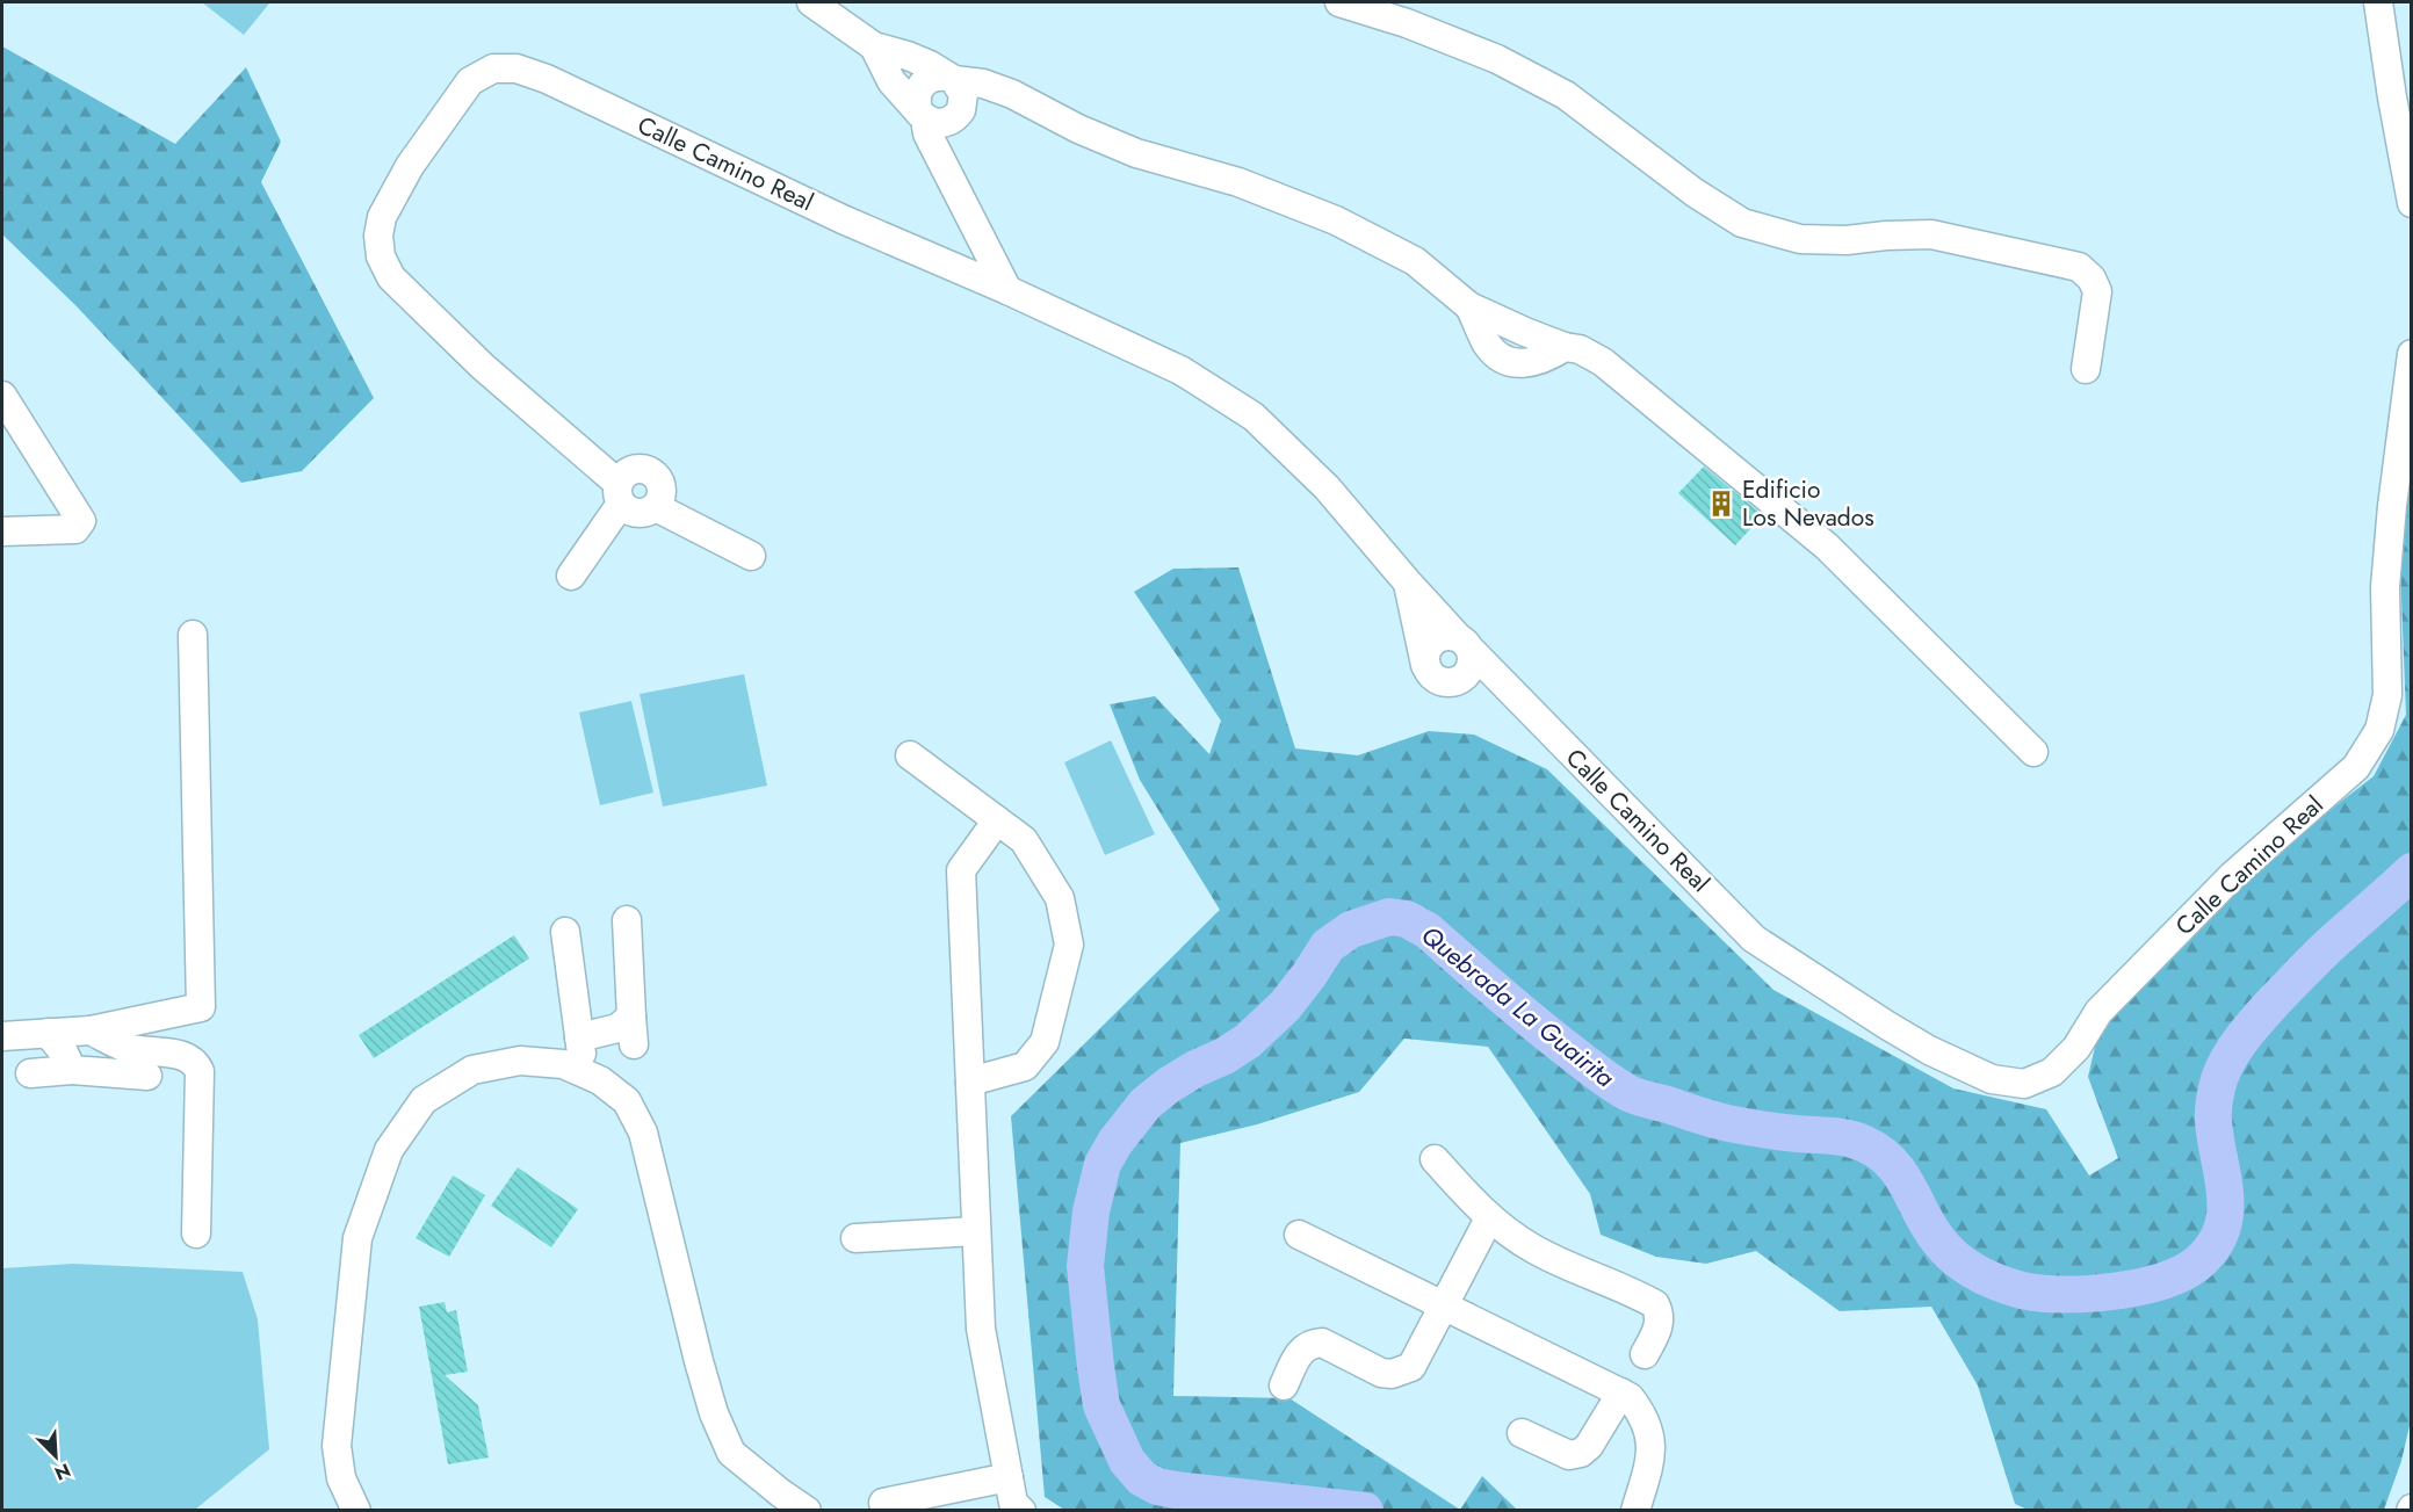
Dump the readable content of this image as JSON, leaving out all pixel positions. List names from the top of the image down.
{
  "streets": {
    "street": ["Calle Camino Real"]
  },
  "water": ["Quebrada La Guairita"],
  "places": {
    "building": ["Edificio Los Nevados"]
  },
  "north": "bottom right"
}
